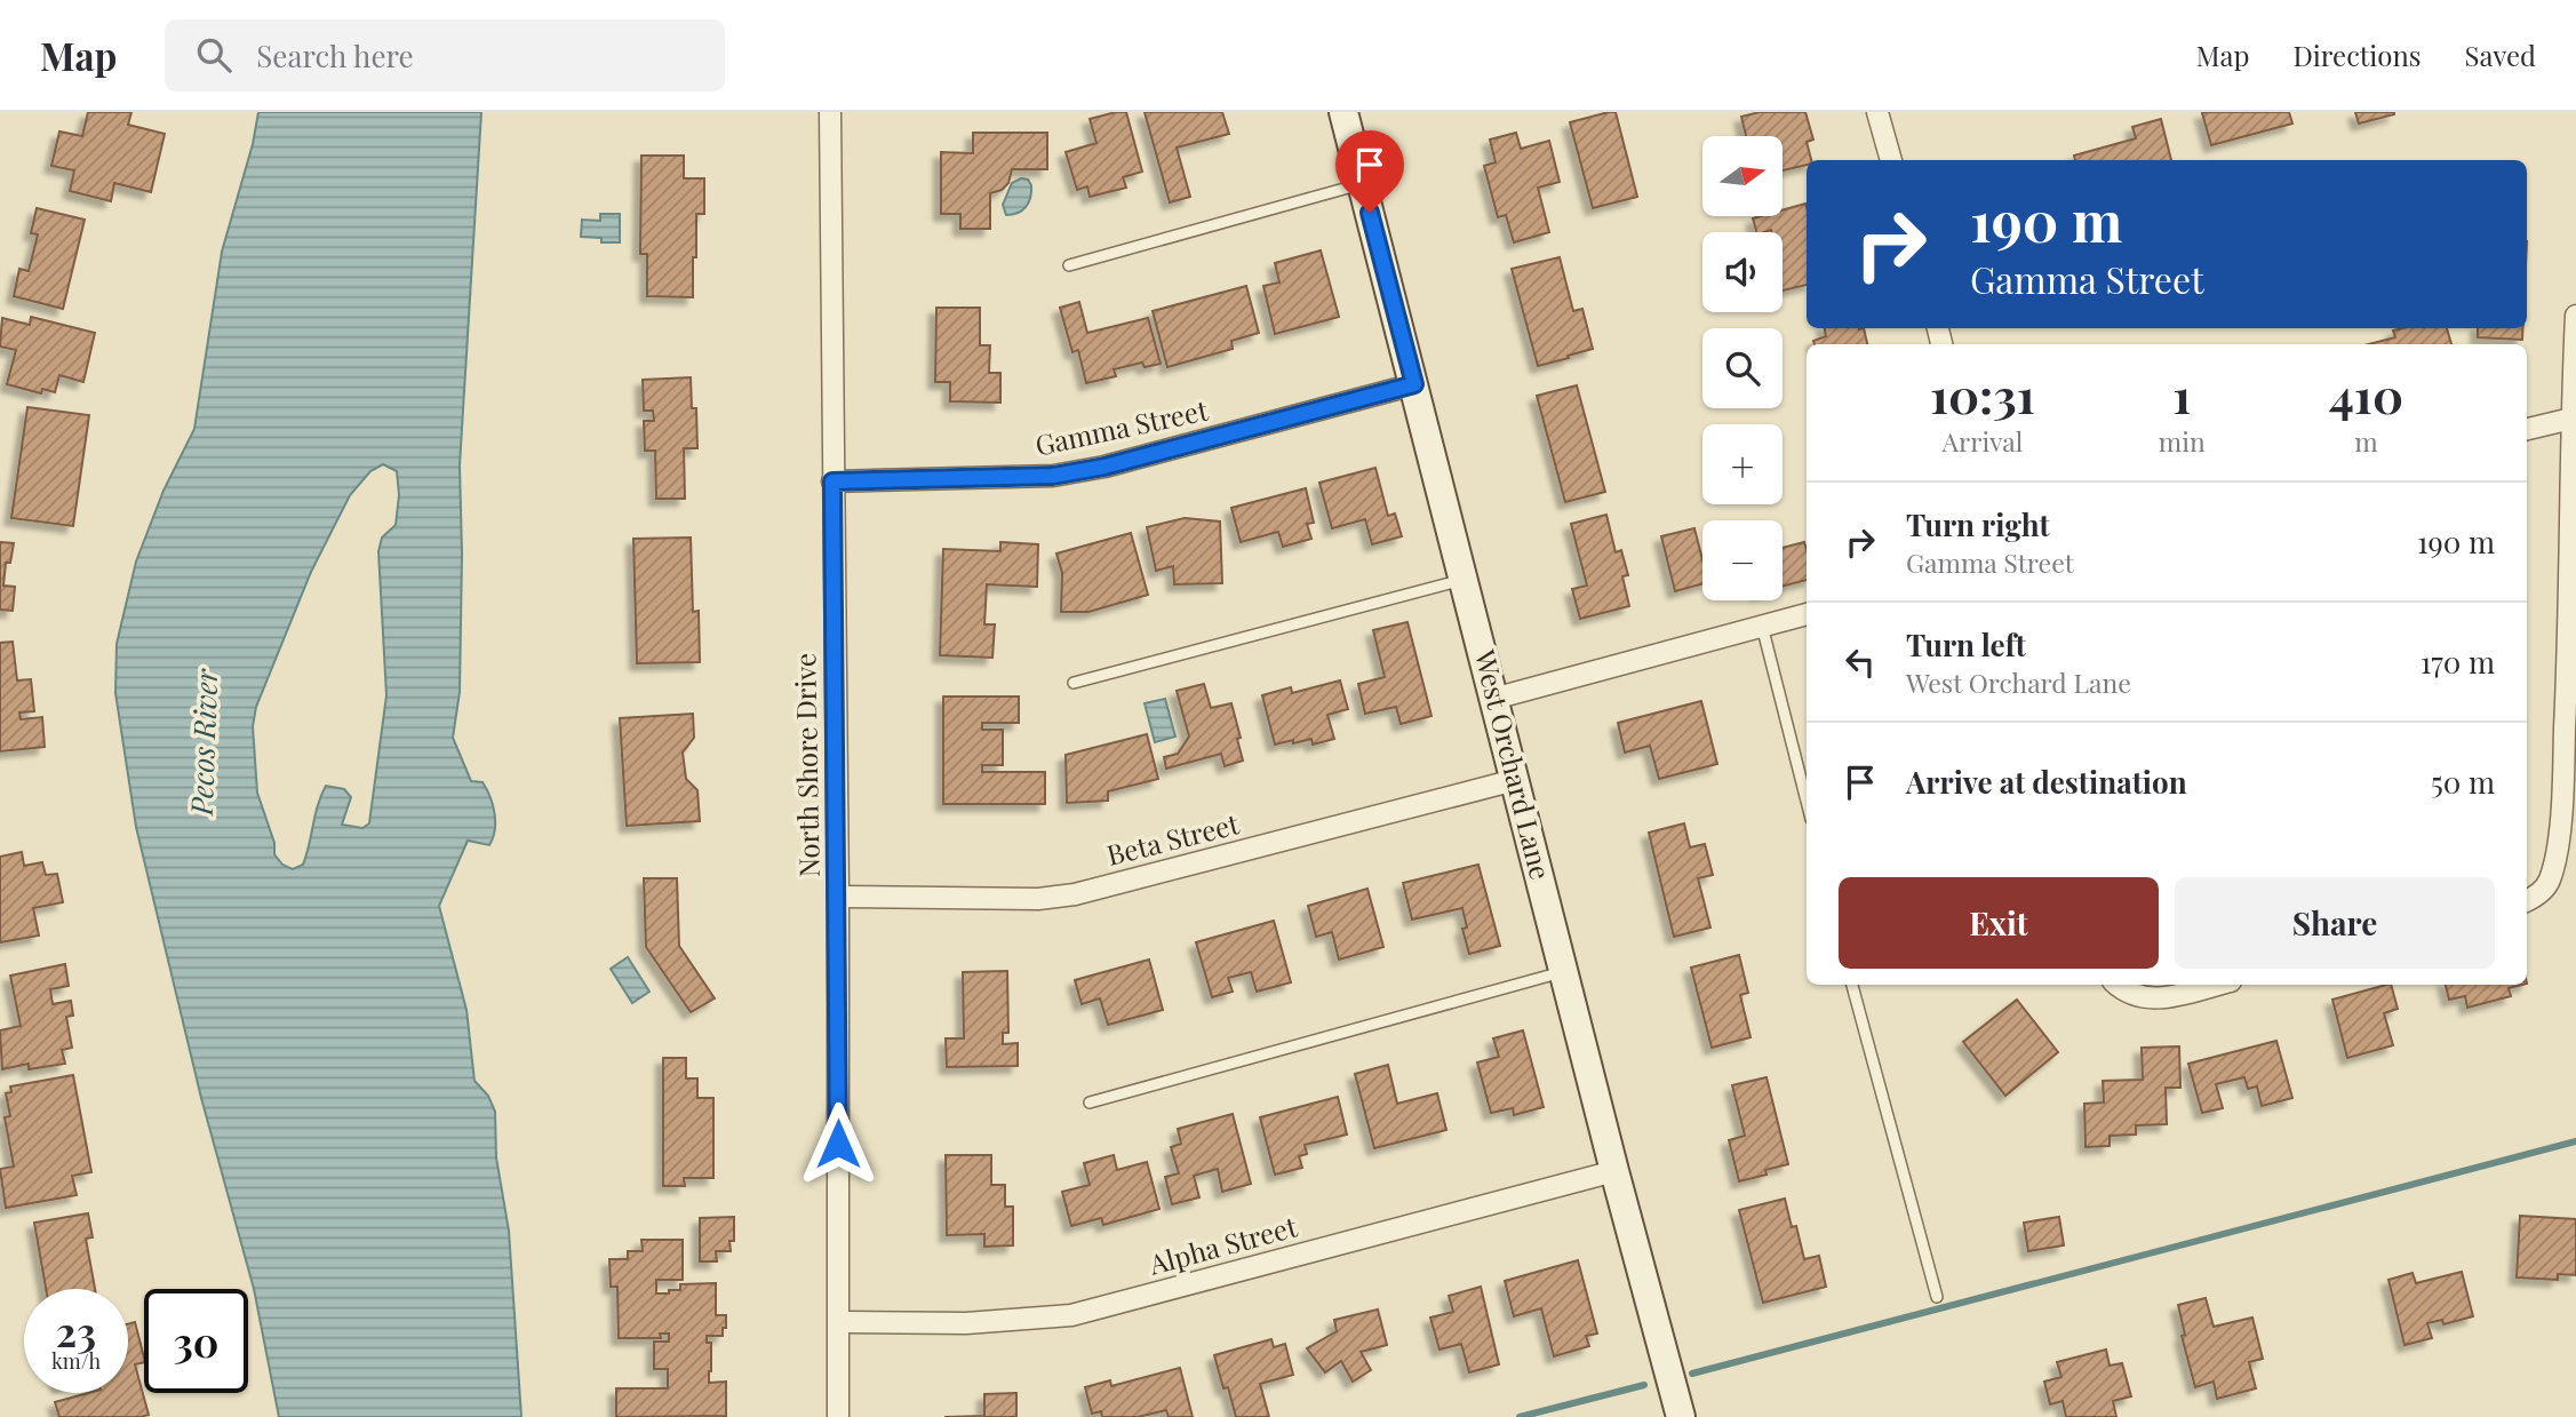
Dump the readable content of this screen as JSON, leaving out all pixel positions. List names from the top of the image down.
{
  "streets": {
    "street": [
      "Gamma Street",
      "North Shore Drive",
      "West Orchard Lane",
      "Beta Street",
      "Alpha Street"
    ]
  },
  "crossings": [
    ["Gamma Street", "North Shore Drive"],
    ["Gamma Street", "West Orchard Lane"],
    ["North Shore Drive", "Beta Street"],
    ["North Shore Drive", "Alpha Street"],
    ["West Orchard Lane", "Beta Street"],
    ["West Orchard Lane", "Alpha Street"]
  ],
  "water": ["Pecos River"],
  "north": "right",
  "page": {
    "header": "Map",
    "search": "Search here",
    "nav": ["Map", "Directions", "Saved"],
    "map_buttons": ["+", "−"],
    "turn": ["190 m", "Gamma Street"],
    "eta": [
      "10:31",
      "Arrival",
      "1",
      "min",
      "410",
      "m"
    ],
    "list": [
      {
        "name": "Turn right",
        "note": "Gamma Street",
        "value": "190 m"
      },
      {
        "name": "Turn left",
        "note": "West Orchard Lane",
        "value": "170 m"
      },
      {
        "name": "Arrive at destination",
        "value": "50 m"
      }
    ],
    "buttons": ["Exit", "Share"],
    "speed": "23 km/h",
    "limit": "30"
  }
}
